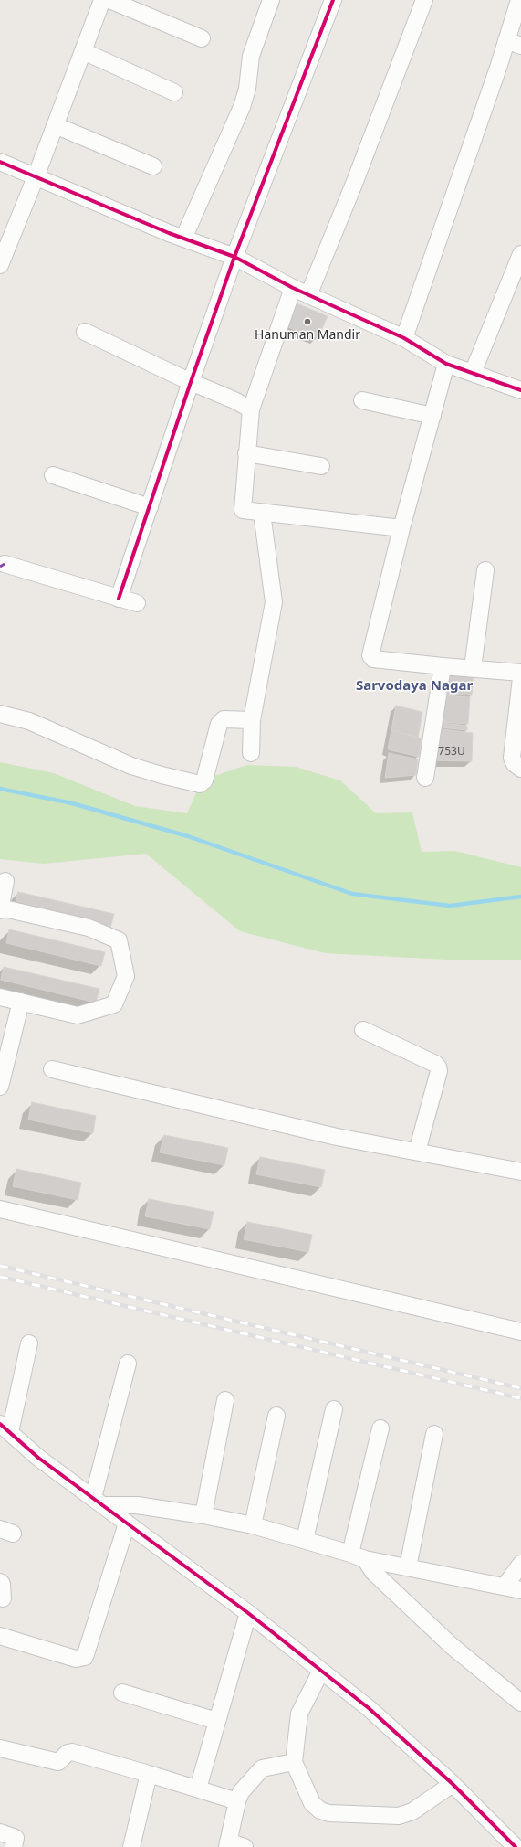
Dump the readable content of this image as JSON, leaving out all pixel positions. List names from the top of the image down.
{
  "districts": ["Sarvodaya Nagar"],
  "places": ["Hanuman Mandir"],
  "house_numbers": ["753U"]
}
